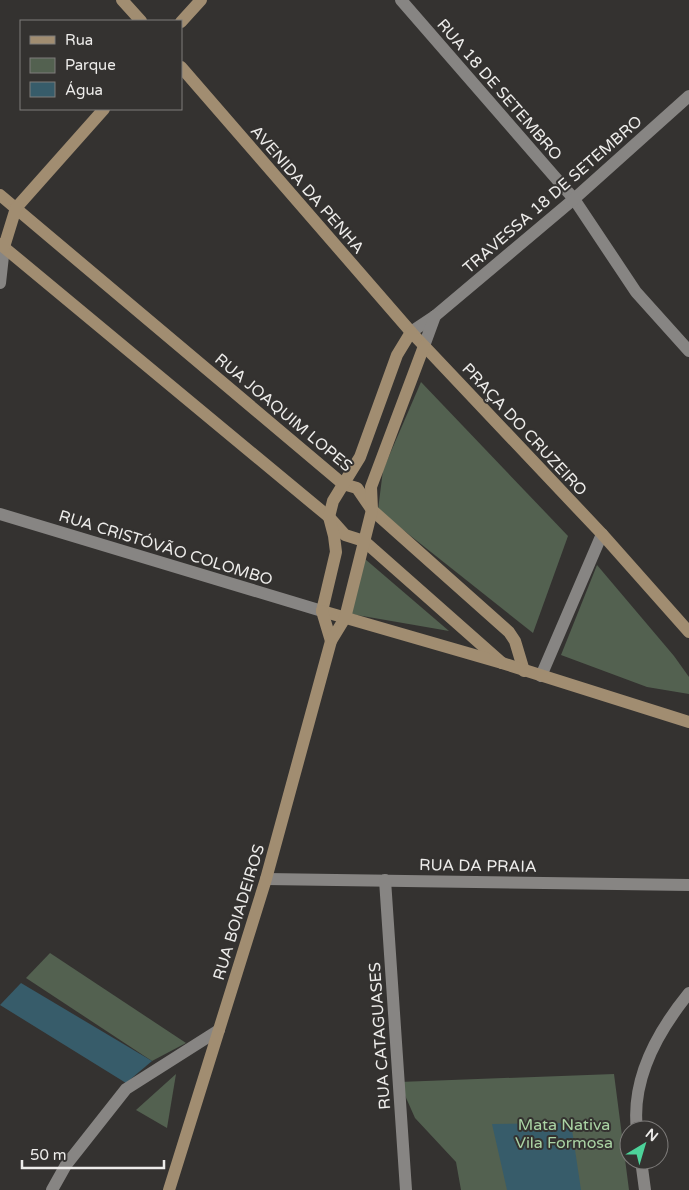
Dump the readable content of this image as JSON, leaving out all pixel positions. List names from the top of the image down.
{
  "streets": {
    "street": [
      "RUA 18 DE SETEMBRO",
      "AVENIDA DA PENHA",
      "TRAVESSA 18 DE SETEMBRO",
      "RUA JOAQUIM LOPES",
      "PRAÇA DO CRUZEIRO",
      "RUA CRISTÓVÃO COLOMBO",
      "RUA DA PRAIA",
      "RUA BOIADEIROS",
      "RUA CATAGUASES"
    ]
  },
  "crossings": [
    ["RUA 18 DE SETEMBRO", "TRAVESSA 18 DE SETEMBRO"],
    ["AVENIDA DA PENHA", "TRAVESSA 18 DE SETEMBRO"],
    ["AVENIDA DA PENHA", "PRAÇA DO CRUZEIRO"],
    ["TRAVESSA 18 DE SETEMBRO", "PRAÇA DO CRUZEIRO"],
    ["RUA DA PRAIA", "RUA BOIADEIROS"],
    ["RUA DA PRAIA", "RUA CATAGUASES"]
  ],
  "parks": ["Mata Nativa Vila Formosa"],
  "legend": ["Rua", "Parque", "Água"],
  "scale_bar": "50 m",
  "north": "top right"
}
